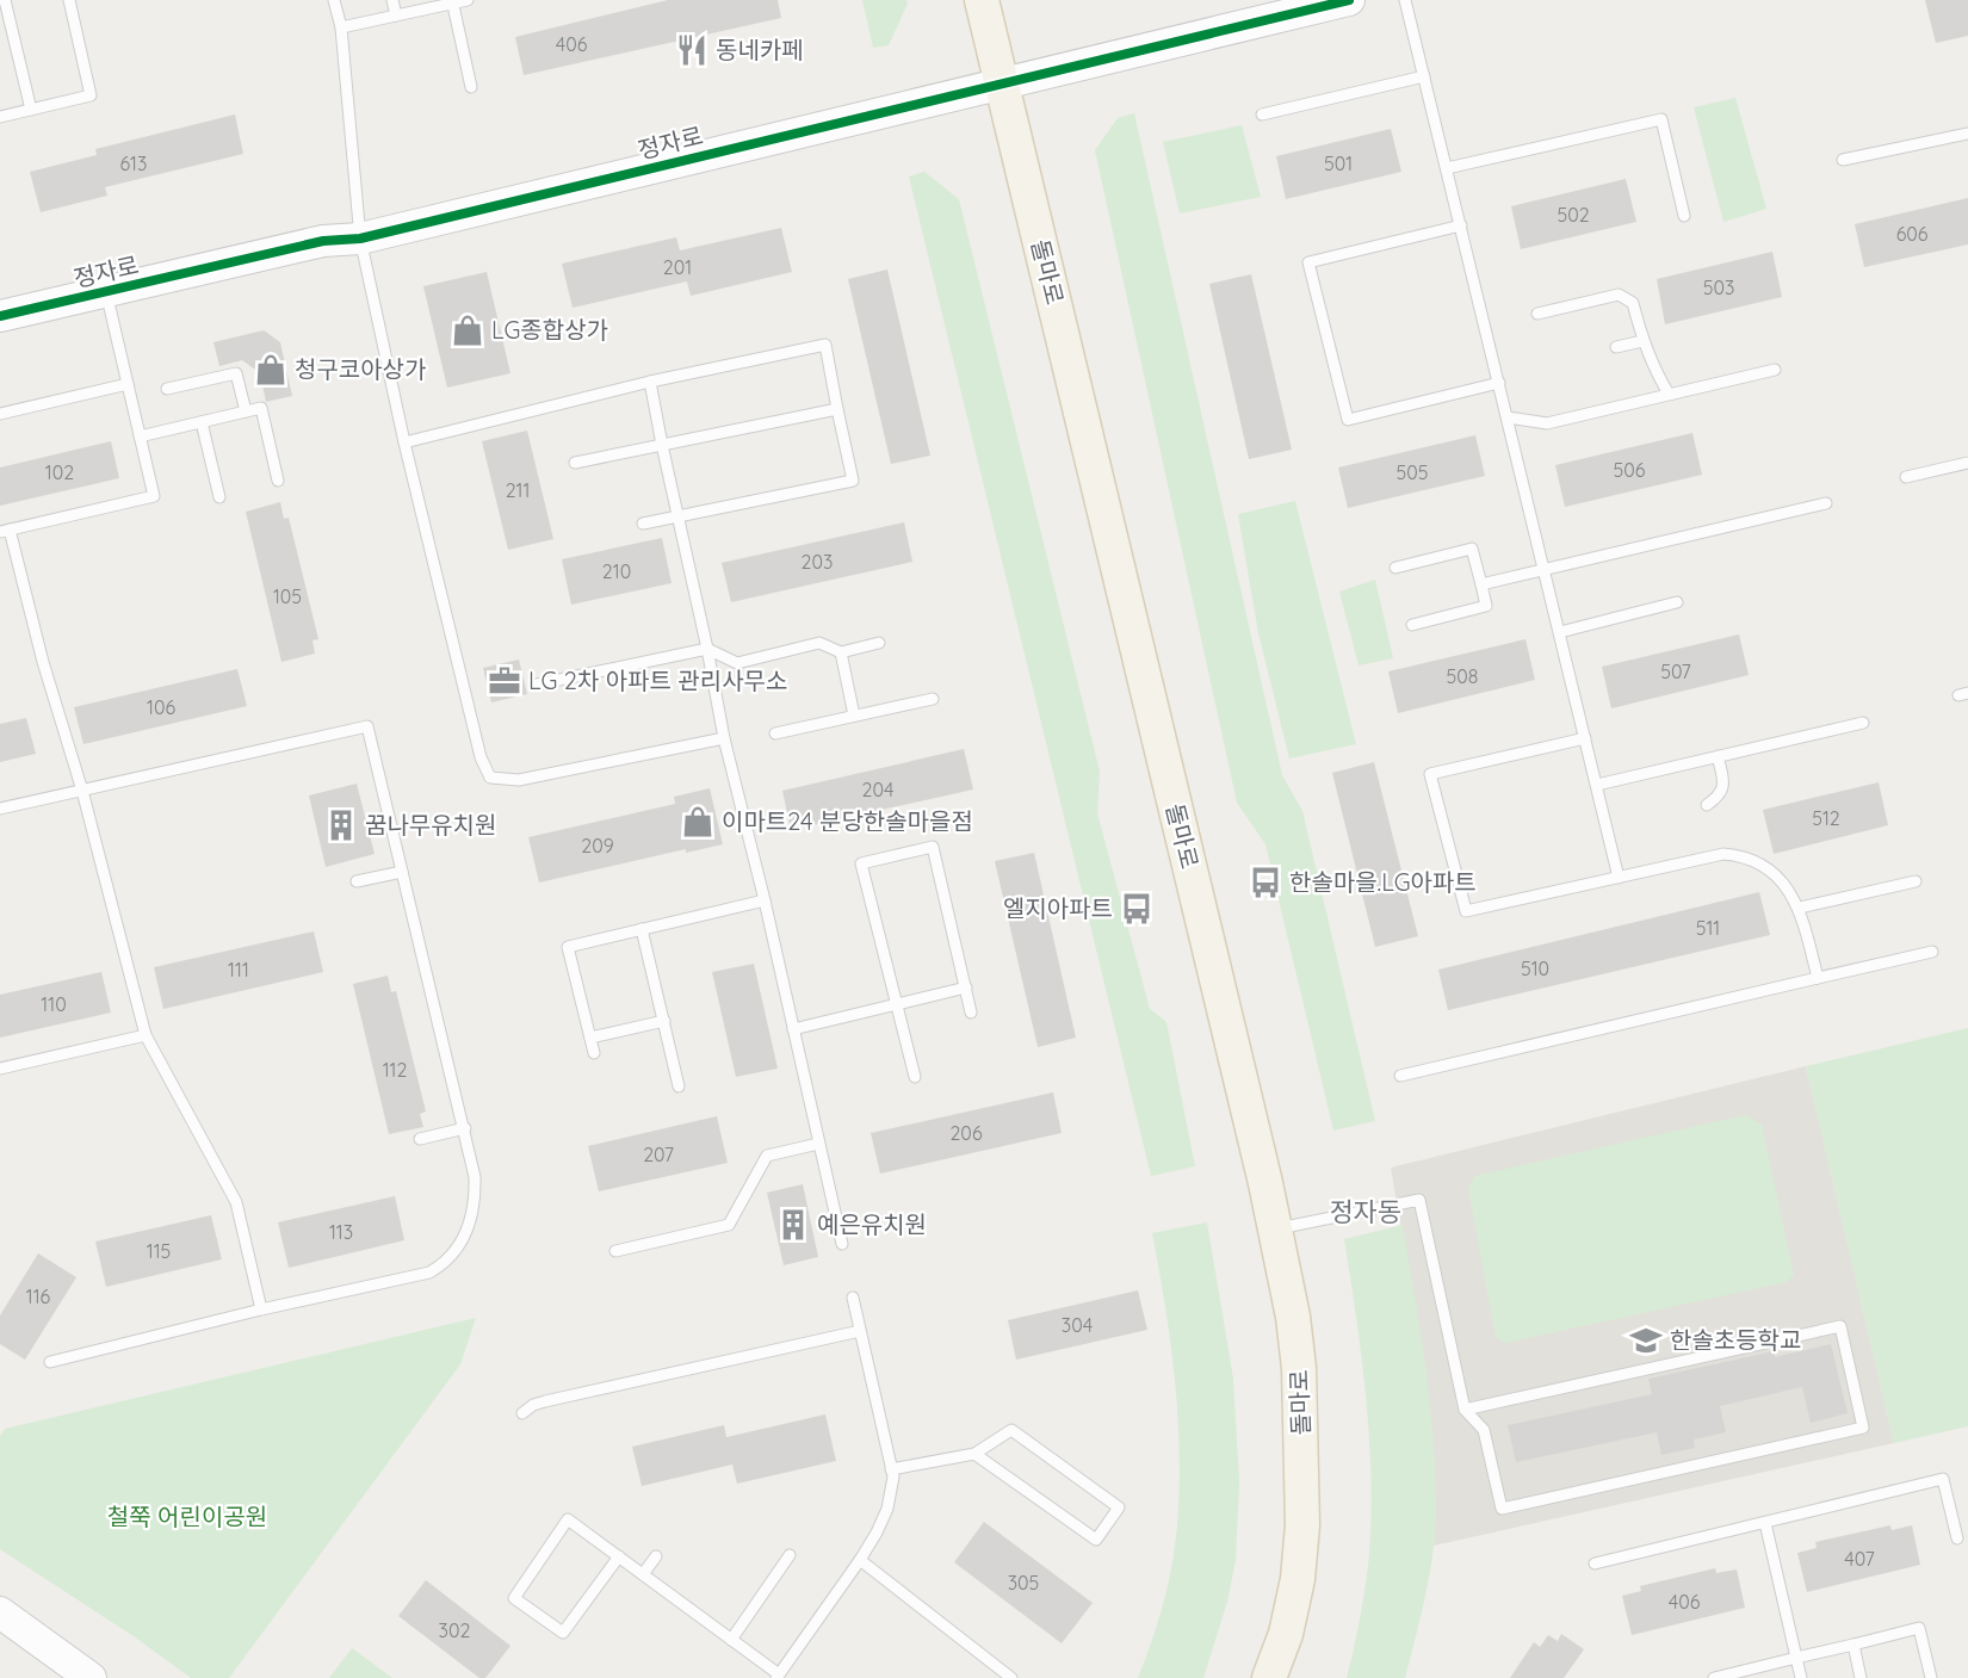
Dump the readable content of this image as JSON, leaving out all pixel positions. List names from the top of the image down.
{
  "streets": {
    "main road": ["돌마로"],
    "street": ["정자로"]
  },
  "crossings": [
    ["정자로", "돌마로"]
  ],
  "districts": ["정자동"],
  "parks": ["철쭉 어린이공원"],
  "places": {
    "restaurant": ["동네카페"],
    "shop": ["LG종합상가", "청구코아상가", "이마트24 분당한솔마을점"],
    "office": ["LG 2차 아파트 관리사무소"],
    "building": ["꿈나무유치원", "예은유치원"],
    "bus stop": ["한솔마을.LG아파트", "엘지아파트"],
    "school or university": ["한솔초등학교"]
  },
  "house_numbers": [
    "406",
    "613",
    "501",
    "502",
    "606",
    "201",
    "503",
    "506",
    "102",
    "505",
    "211",
    "203",
    "210",
    "105",
    "507",
    "508",
    "106",
    "204",
    "512",
    "209",
    "511",
    "510",
    "111",
    "110",
    "112",
    "206",
    "207",
    "113",
    "115",
    "116",
    "304",
    "407",
    "305",
    "406",
    "302"
  ]
}
